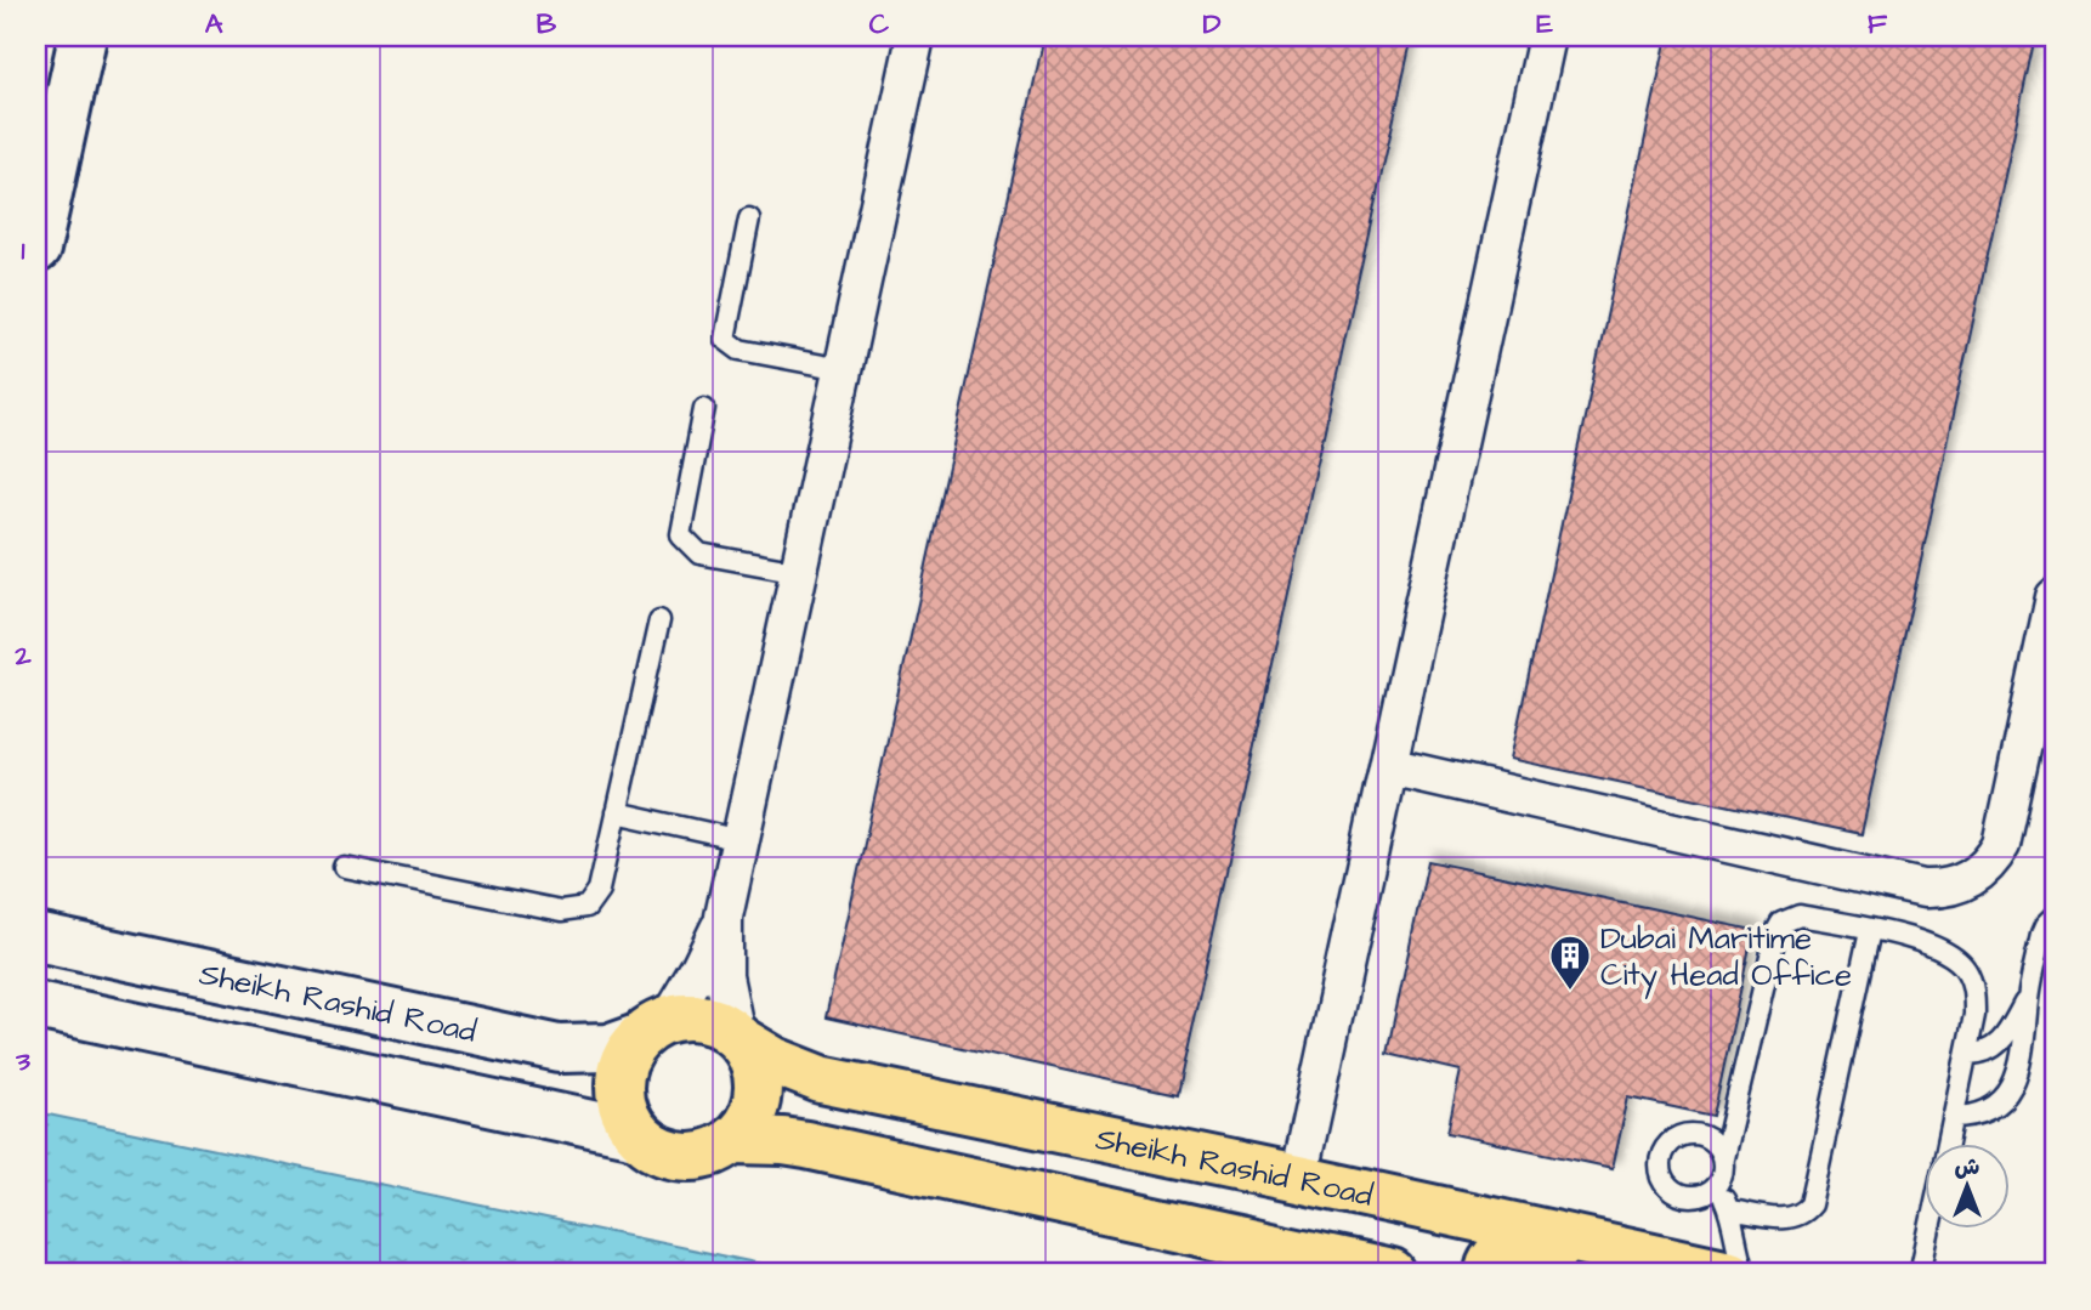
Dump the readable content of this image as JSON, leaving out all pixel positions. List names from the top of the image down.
{
  "streets": {
    "main road": ["Sheikh Rashid Road"]
  },
  "places": {
    "building": ["Dubai Maritime City Head Office"]
  },
  "north": "top",
  "grid": {
    "columns": [
      "A",
      "B",
      "C",
      "D",
      "E",
      "F"
    ],
    "rows": ["1", "2", "3"]
  }
}
